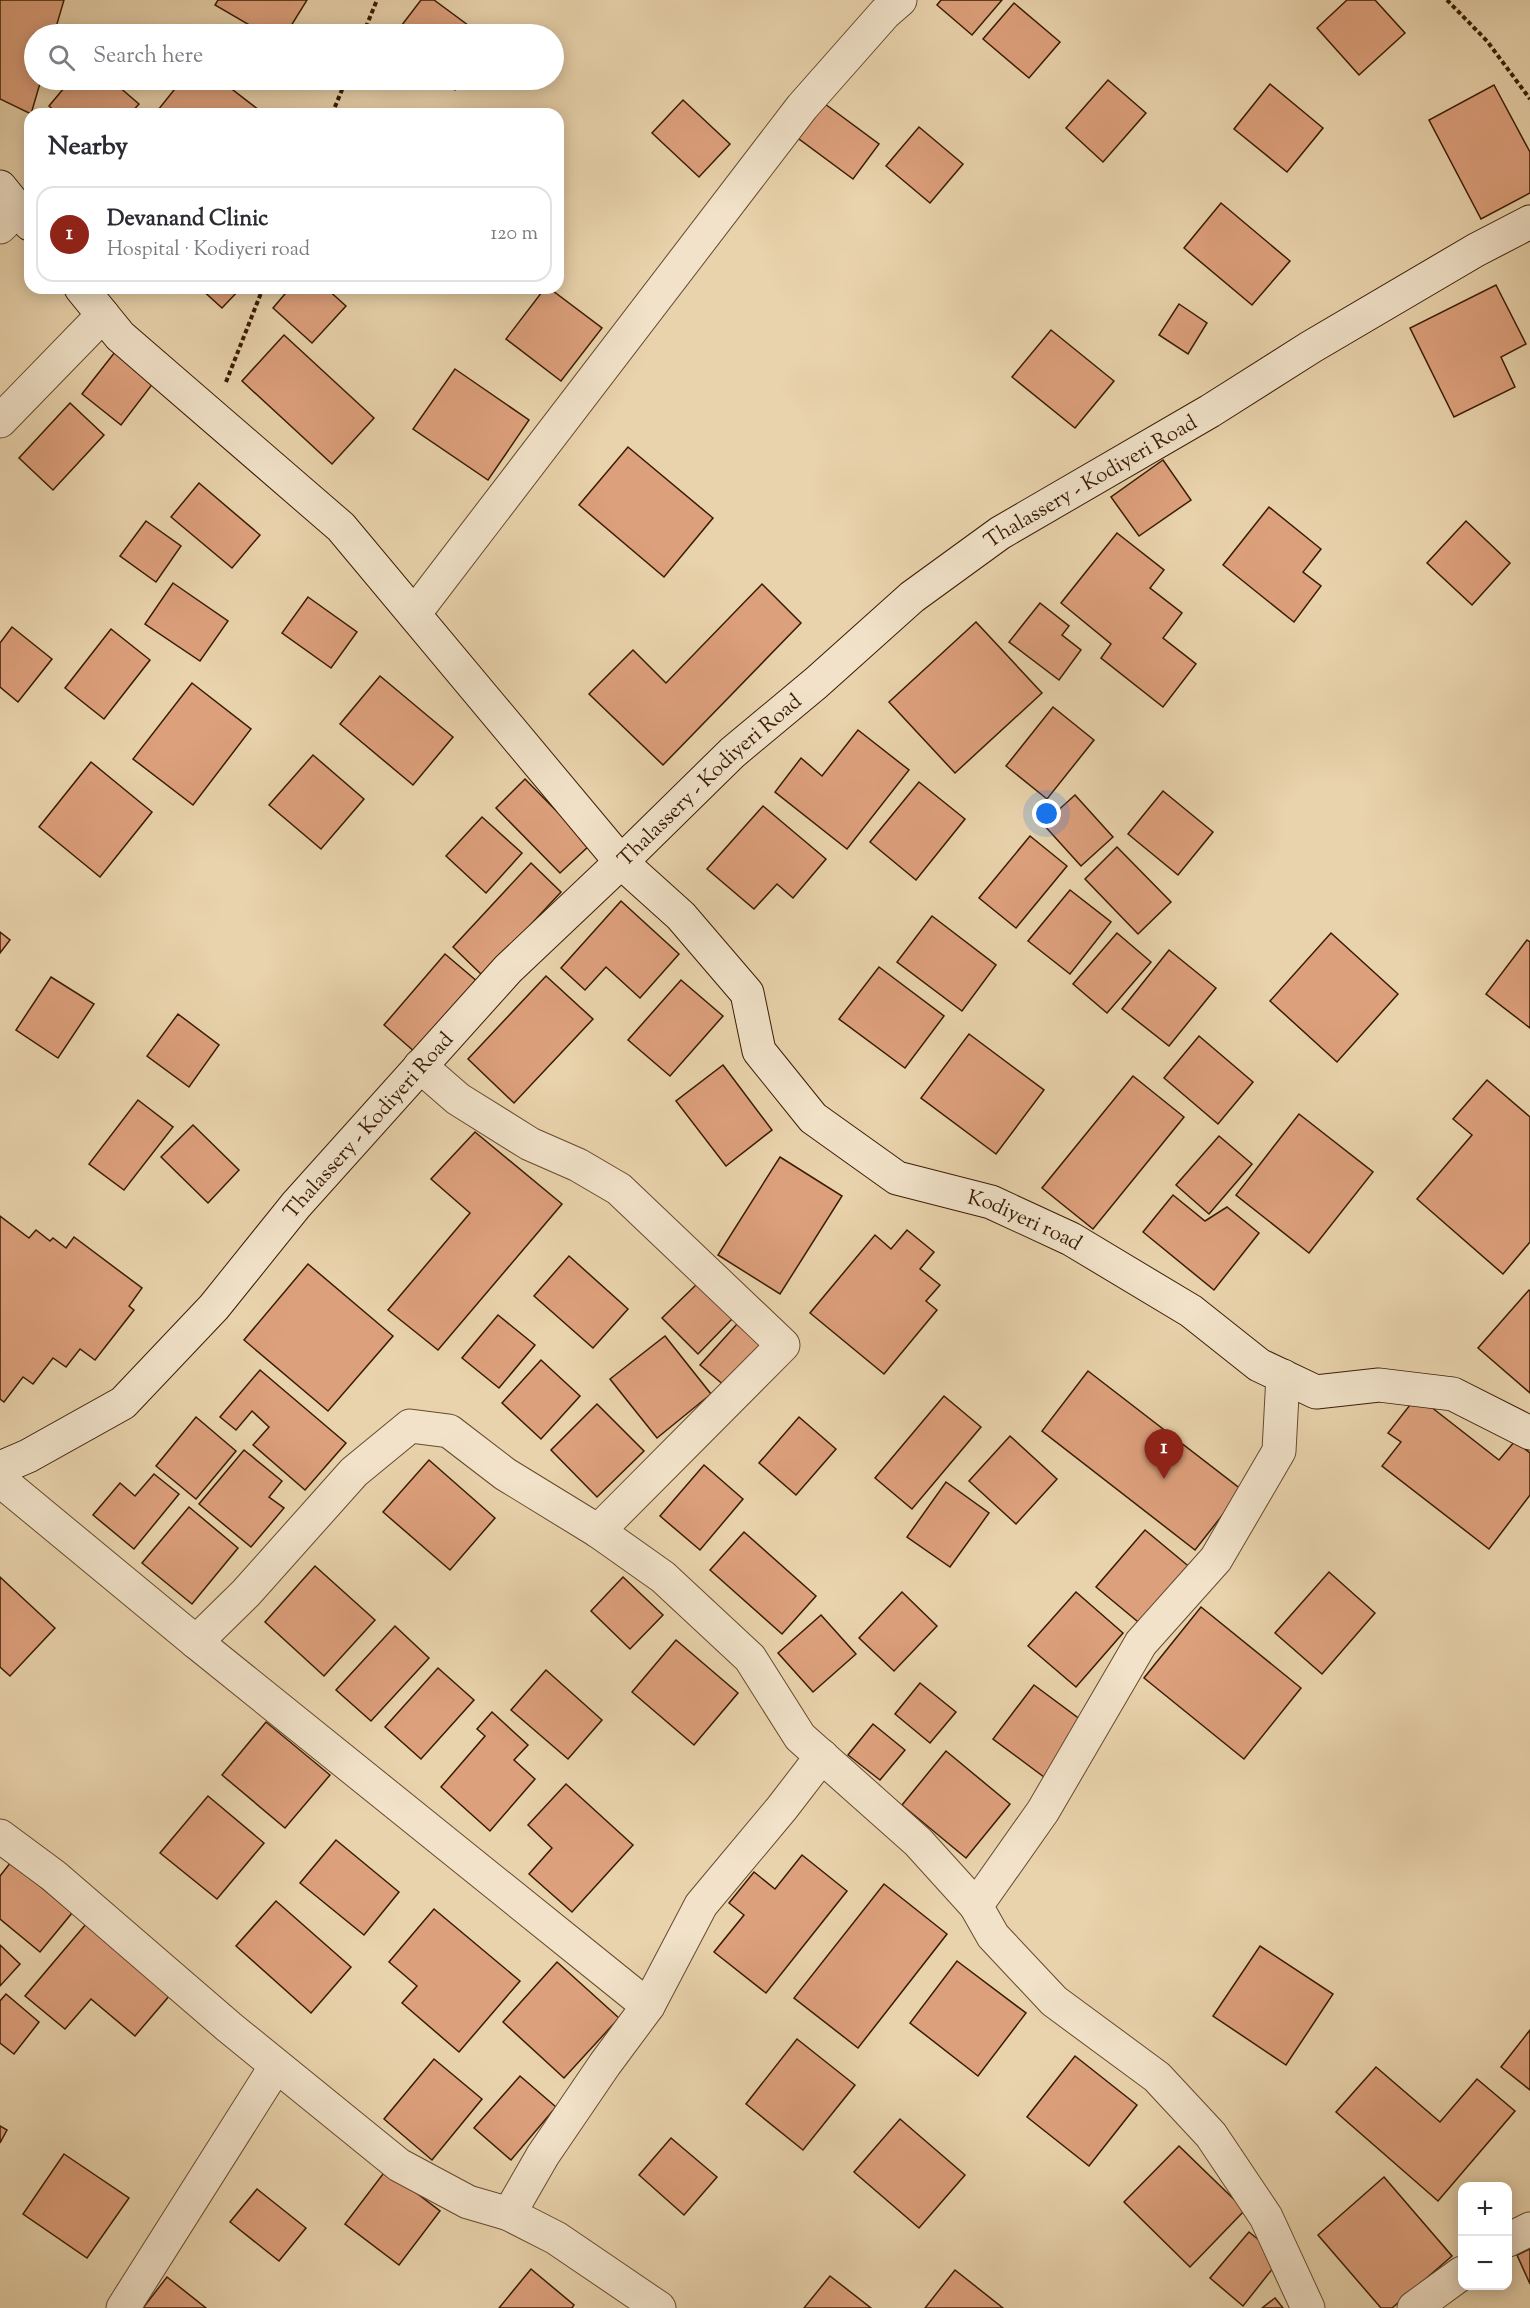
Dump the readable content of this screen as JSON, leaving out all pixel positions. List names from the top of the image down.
{
  "streets": {
    "street": ["Thalassery - Kodiyeri Road", "Kodiyeri road"]
  },
  "crossings": [
    ["Thalassery - Kodiyeri Road", "Kodiyeri road"]
  ],
  "page": {
    "search": "Search here",
    "heading": "Nearby",
    "list": [
      {
        "mark": "1",
        "name": "Devanand Clinic",
        "note": "Hospital · Kodiyeri road",
        "value": "120 m"
      }
    ],
    "pins": "1",
    "map_buttons": ["+", "−"]
  }
}
